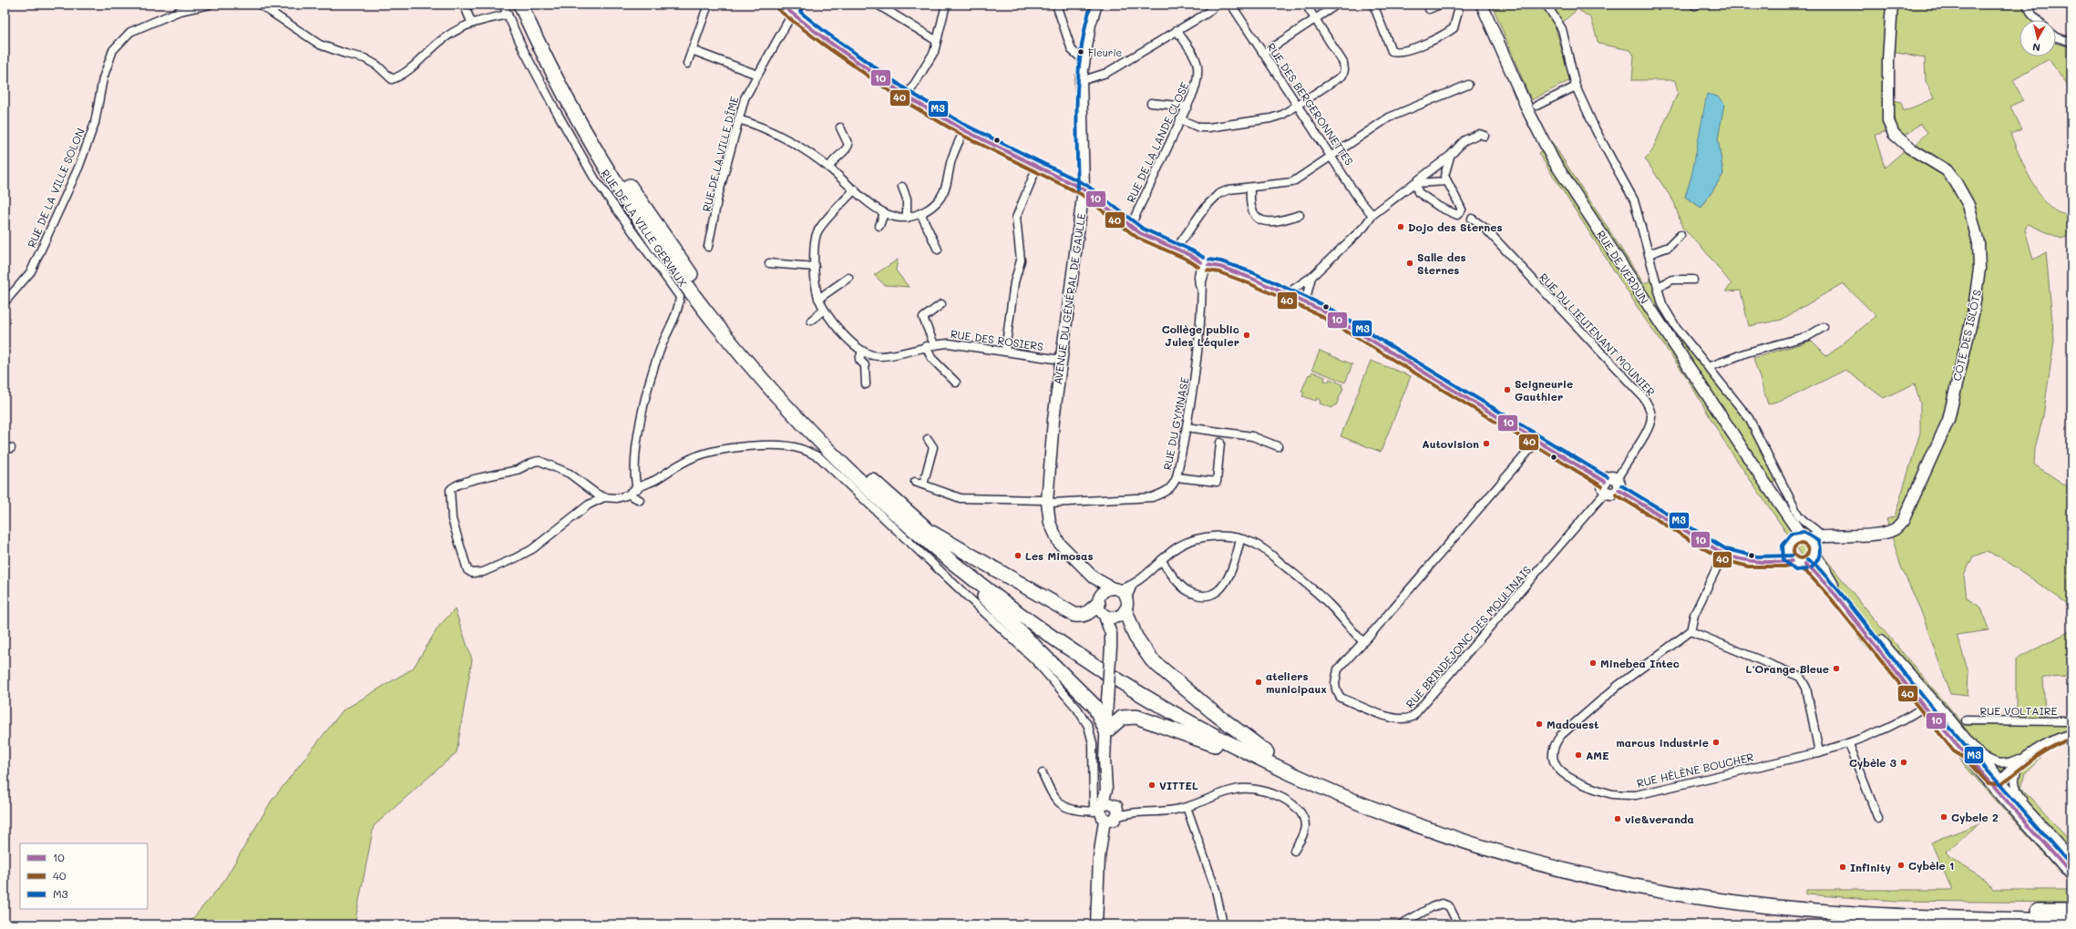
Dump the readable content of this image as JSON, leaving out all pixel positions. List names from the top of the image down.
{
  "streets": {
    "street": [
      "RUE DES BERGERONNETTES",
      "RUE DE LA LANDE CLOSE",
      "RUE DE LA VILLE DÎME",
      "RUE DE LA VILLE SOLON",
      "RUE DE LA VILLE GERVAUX",
      "RUE DE VERDUN",
      "AVENUE DU GÉNÉRAL DE GAULLE",
      "RUE DU LIEUTENANT MOUNIER",
      "CÔTE DES ISLÔTS",
      "RUE DES ROSIERS",
      "RUE DU GYMNASE",
      "RUE BRINDEJONC DES MOULINAIS",
      "RUE VOLTAIRE",
      "RUE HÉLÈNE BOUCHER"
    ]
  },
  "crossings": [
    ["RUE DE VERDUN", "CÔTE DES ISLÔTS"],
    ["AVENUE DU GÉNÉRAL DE GAULLE", "RUE DES ROSIERS"]
  ],
  "places": [
    "Fleurie",
    "Dojo des Sternes",
    "Salle des Sternes",
    "Collège public Jules Léquier",
    "Seigneurie Gauthier",
    "Autovision",
    "Les Mimosas",
    "Minebea Intec",
    "L'Orange Bleue",
    "ateliers municipaux",
    "Madouest",
    "marcus industrie",
    "AME",
    "Cybèle 3",
    "VITTEL",
    "Cybele 2",
    "vie&veranda",
    "Cybèle 1",
    "Infinity"
  ],
  "lines": ["transit line 10", "transit line M3", "transit line 40"],
  "legend": ["10", "40", "M3"],
  "north": "bottom"
}
